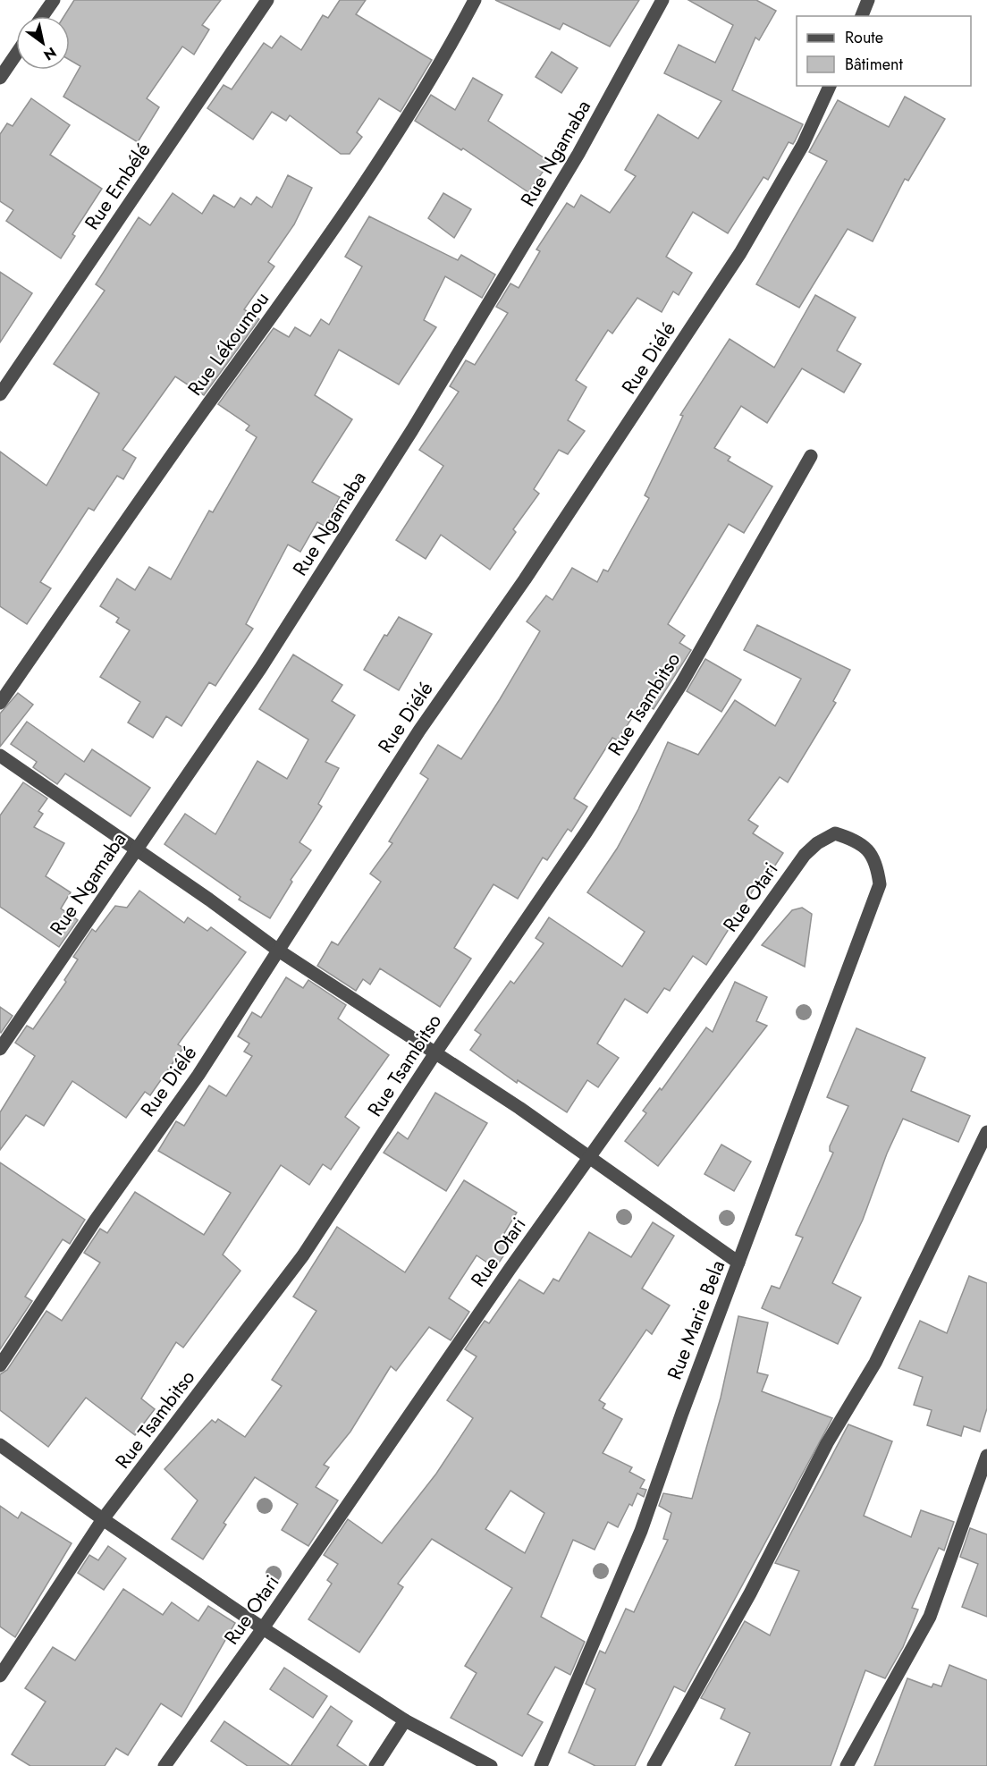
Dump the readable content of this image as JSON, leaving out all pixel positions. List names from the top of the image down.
{
  "streets": {
    "street": [
      "Rue Ngamaba",
      "Rue Embélé",
      "Rue Lékoumou",
      "Rue Diélé",
      "Rue Tsambitso",
      "Rue Otari",
      "Rue Marie Bela"
    ]
  },
  "crossings": [
    ["Rue Otari", "Rue Marie Bela"]
  ],
  "legend": ["Route", "Bâtiment"],
  "north": "bottom right"
}
